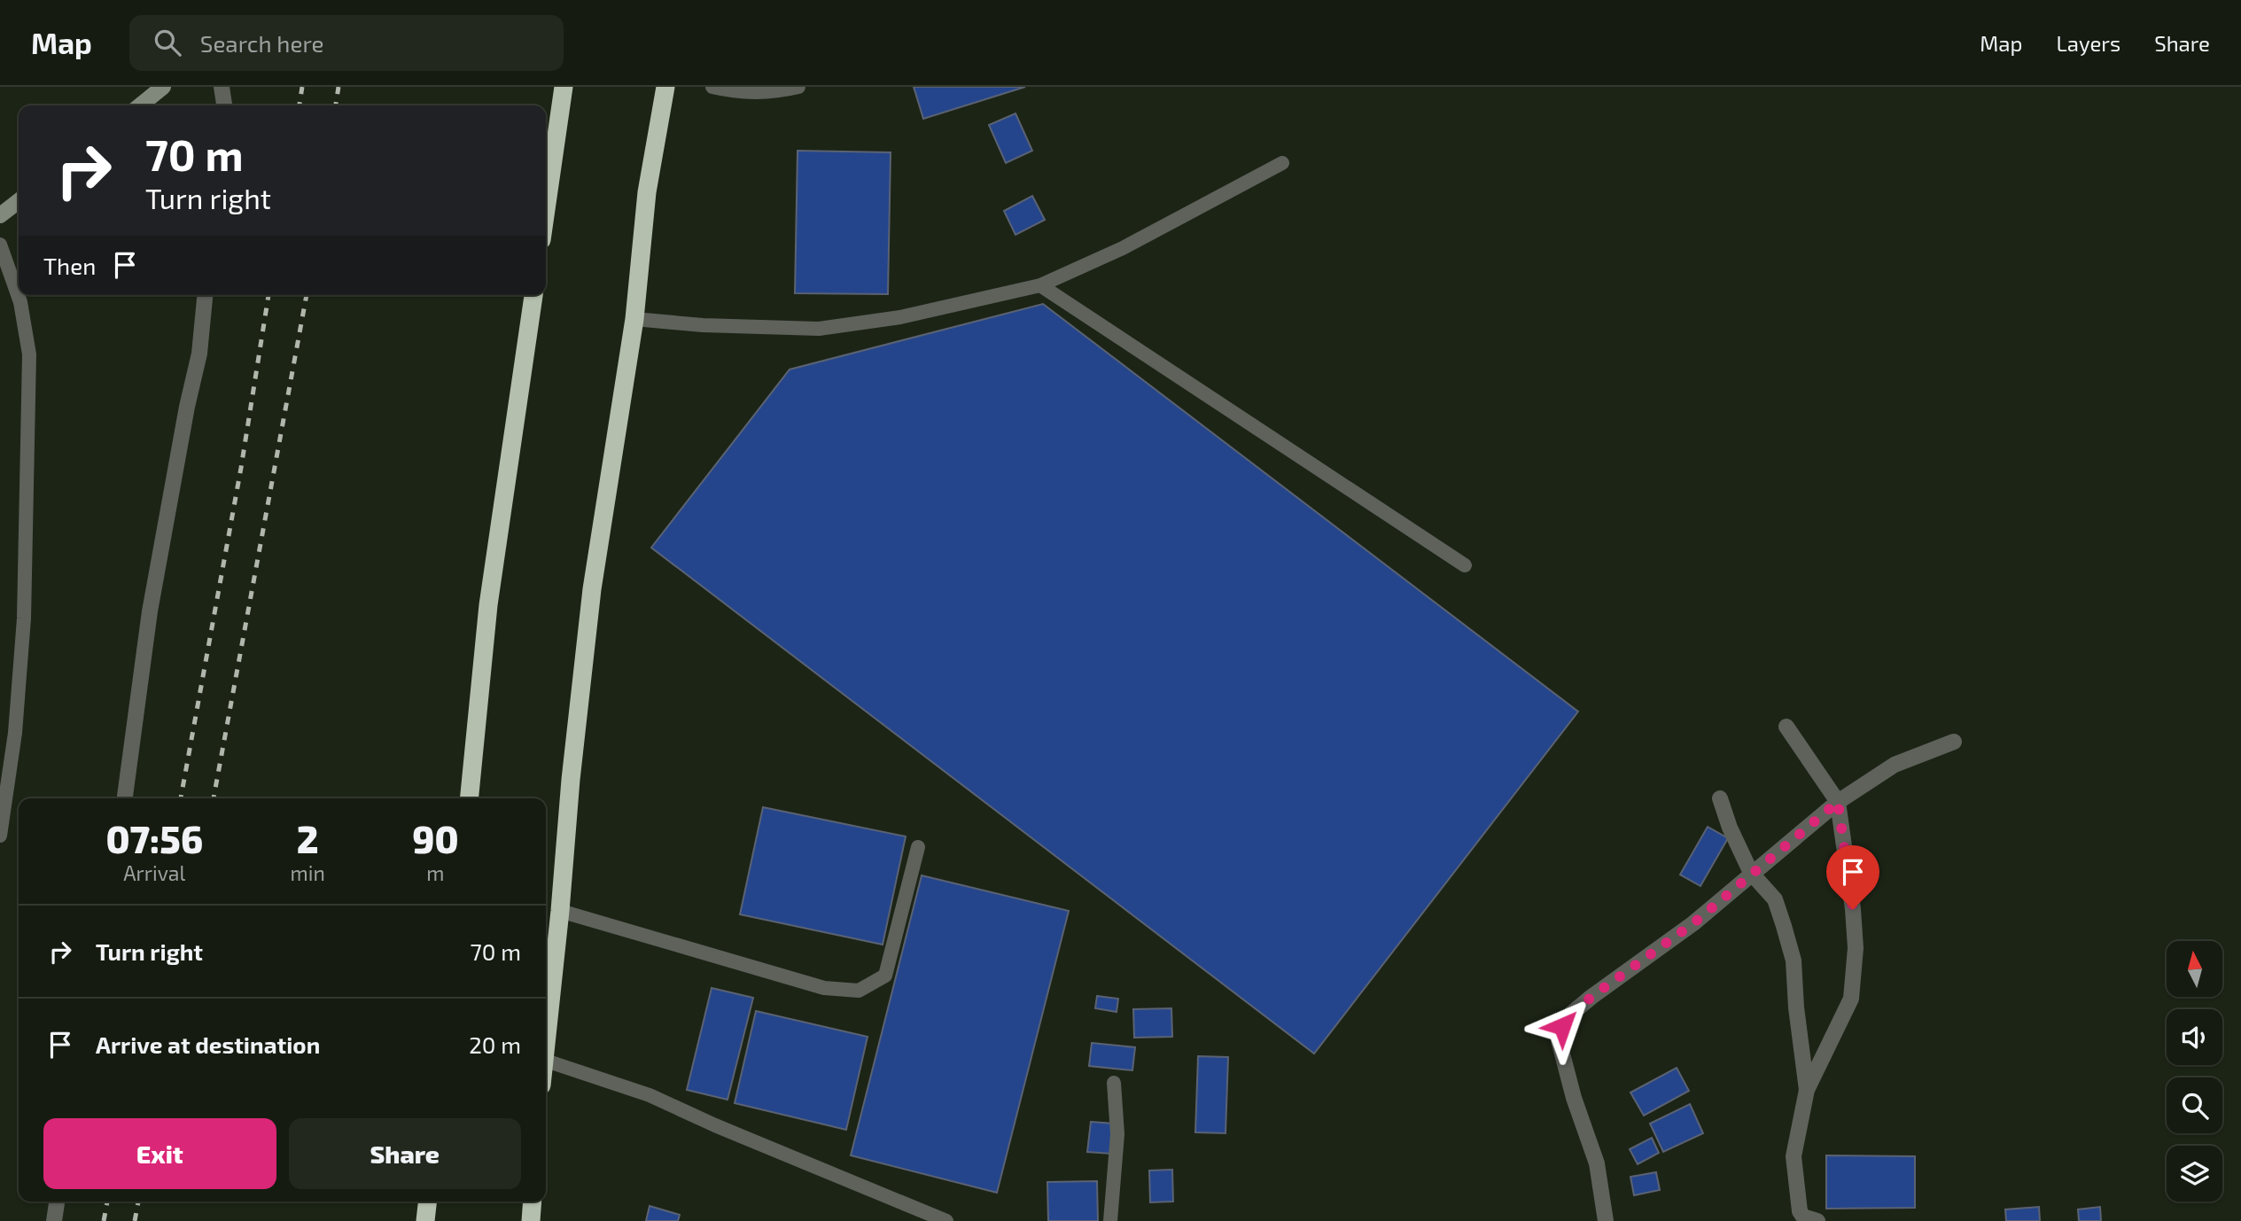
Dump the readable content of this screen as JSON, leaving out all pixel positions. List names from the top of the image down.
{
  "north": "top",
  "page": {
    "header": "Map",
    "search": "Search here",
    "nav": ["Map", "Layers", "Share"],
    "turn": ["70 m", "Turn right"],
    "then": "Then",
    "eta": [
      "07:56",
      "Arrival",
      "2",
      "min",
      "90",
      "m"
    ],
    "list": [
      {
        "name": "Turn right",
        "value": "70 m"
      },
      {
        "name": "Arrive at destination",
        "value": "20 m"
      }
    ],
    "buttons": ["Exit", "Share"]
  }
}
